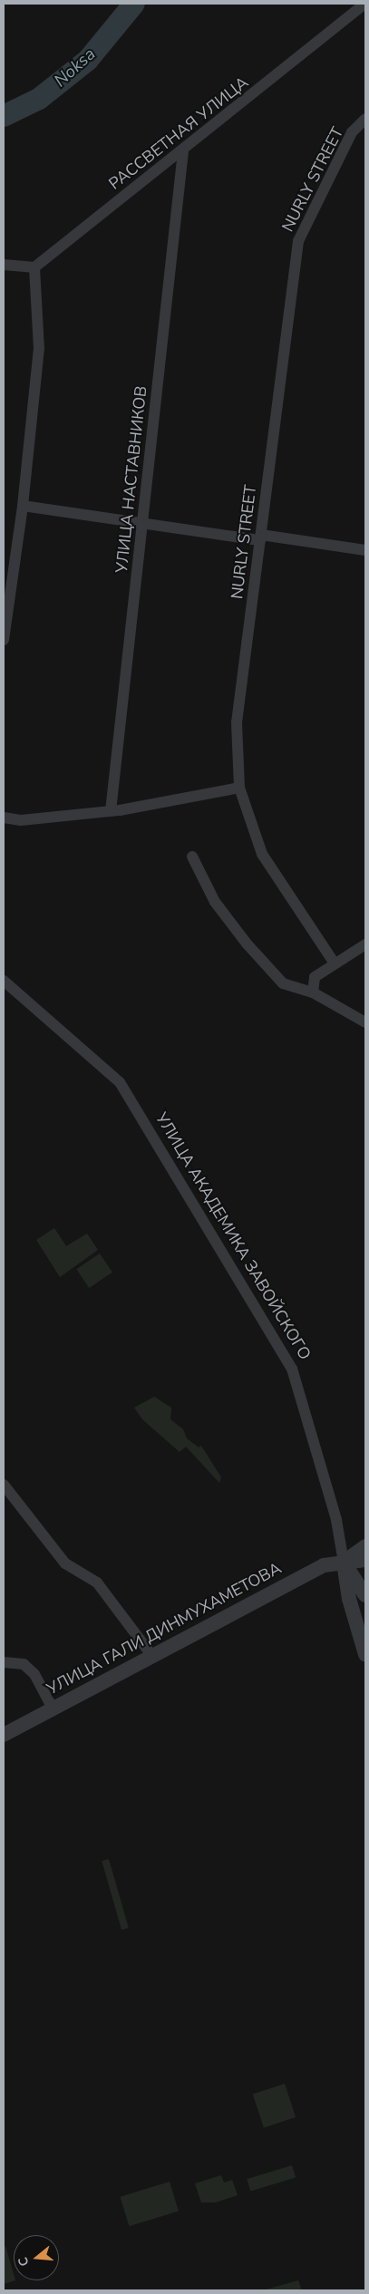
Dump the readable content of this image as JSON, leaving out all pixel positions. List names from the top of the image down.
{
  "streets": {
    "street": [
      "РАССВЕТНАЯ УЛИЦА",
      "NURLY STREET",
      "УЛИЦА НАСТАВНИКОВ",
      "УЛИЦА АКАДЕМИКА ЗАВОЙСКОГО",
      "УЛИЦА ГАЛИ ДИНМУХАМЕТОВА"
    ]
  },
  "crossings": [
    ["РАССВЕТНАЯ УЛИЦА", "УЛИЦА НАСТАВНИКОВ"],
    ["УЛИЦА АКАДЕМИКА ЗАВОЙСКОГО", "УЛИЦА ГАЛИ ДИНМУХАМЕТОВА"]
  ],
  "water": ["Noksa"],
  "north": "left"
}
